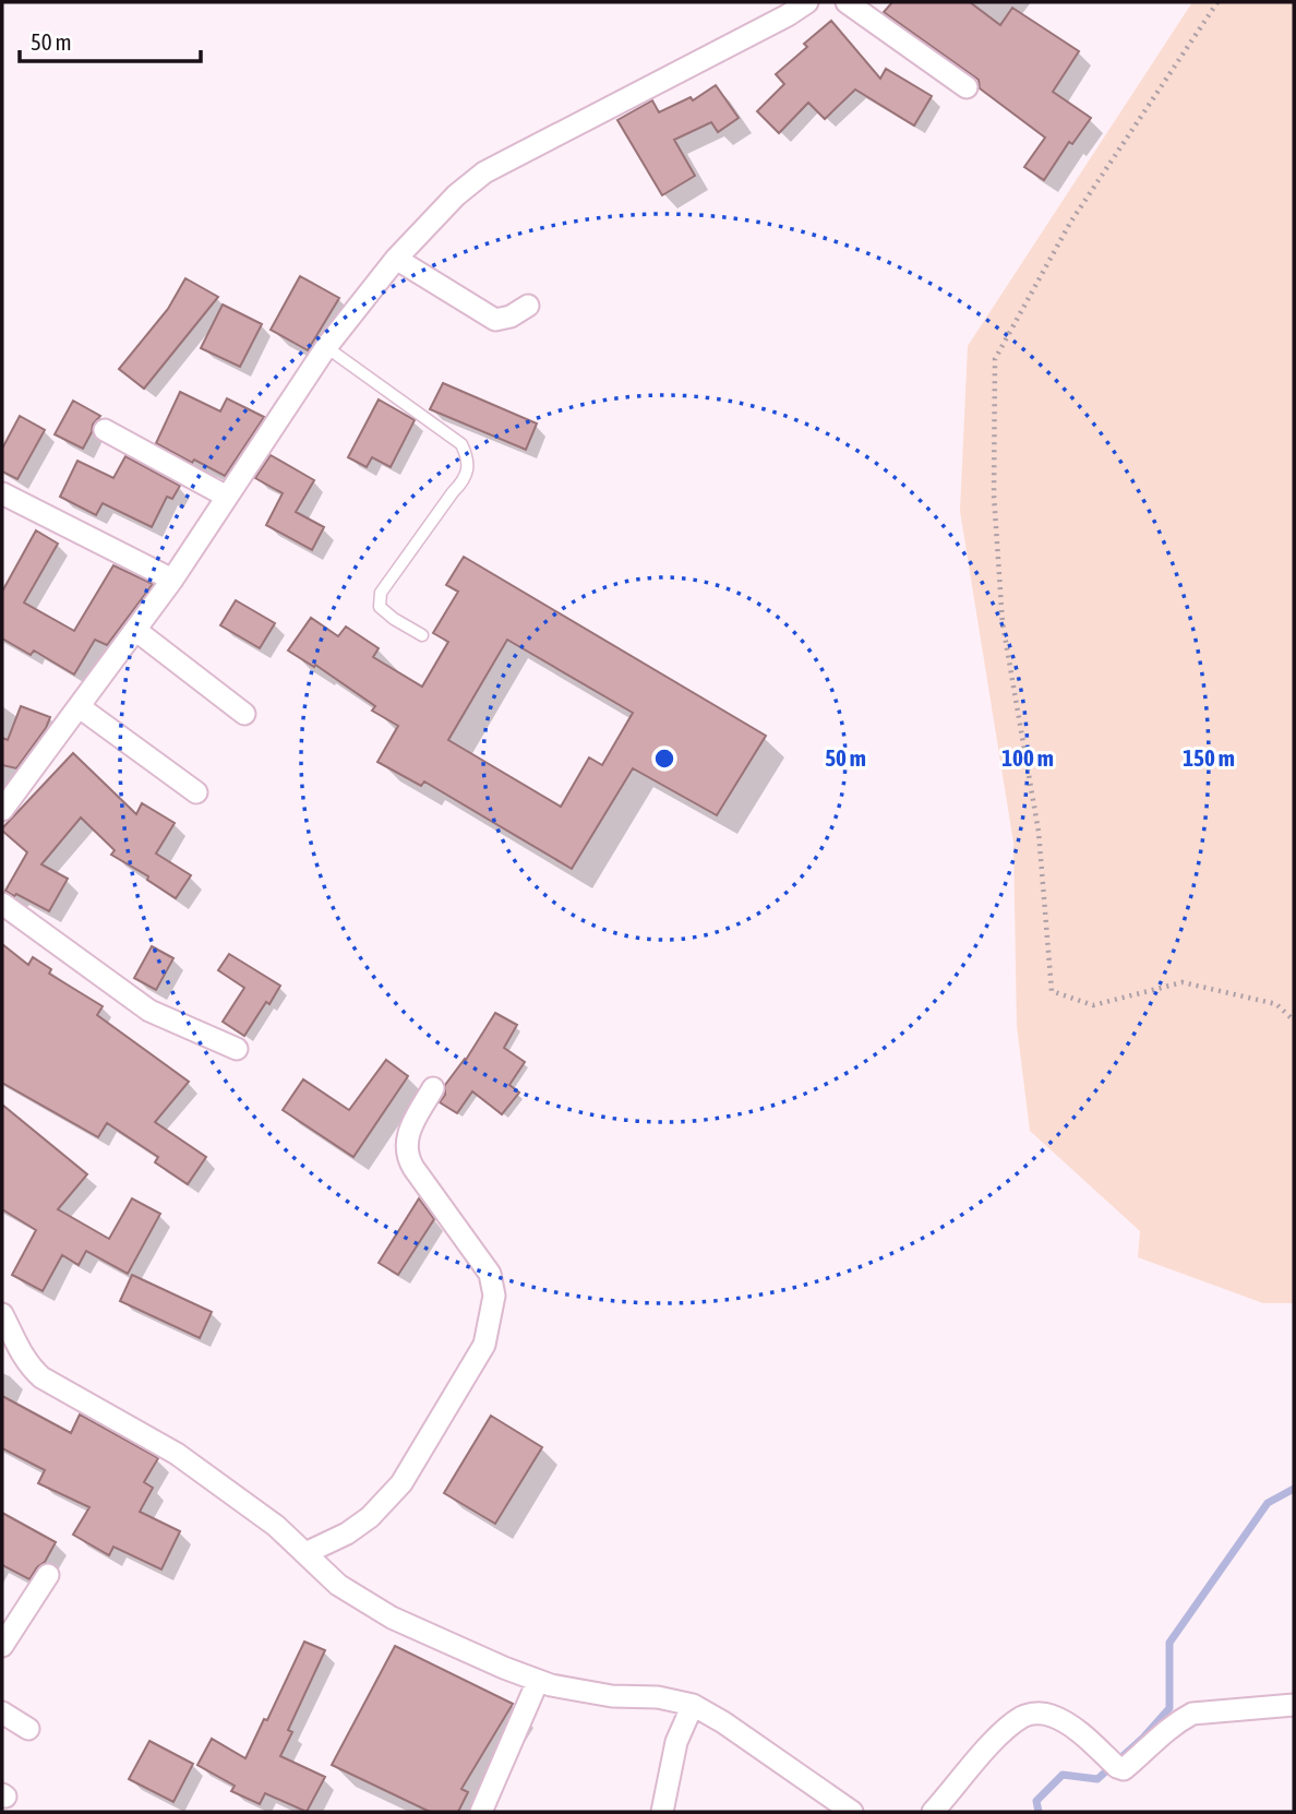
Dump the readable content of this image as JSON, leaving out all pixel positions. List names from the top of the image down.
{
  "scale_bar": "50 m",
  "rings": ["50 m", "100 m", "150 m"]
}
